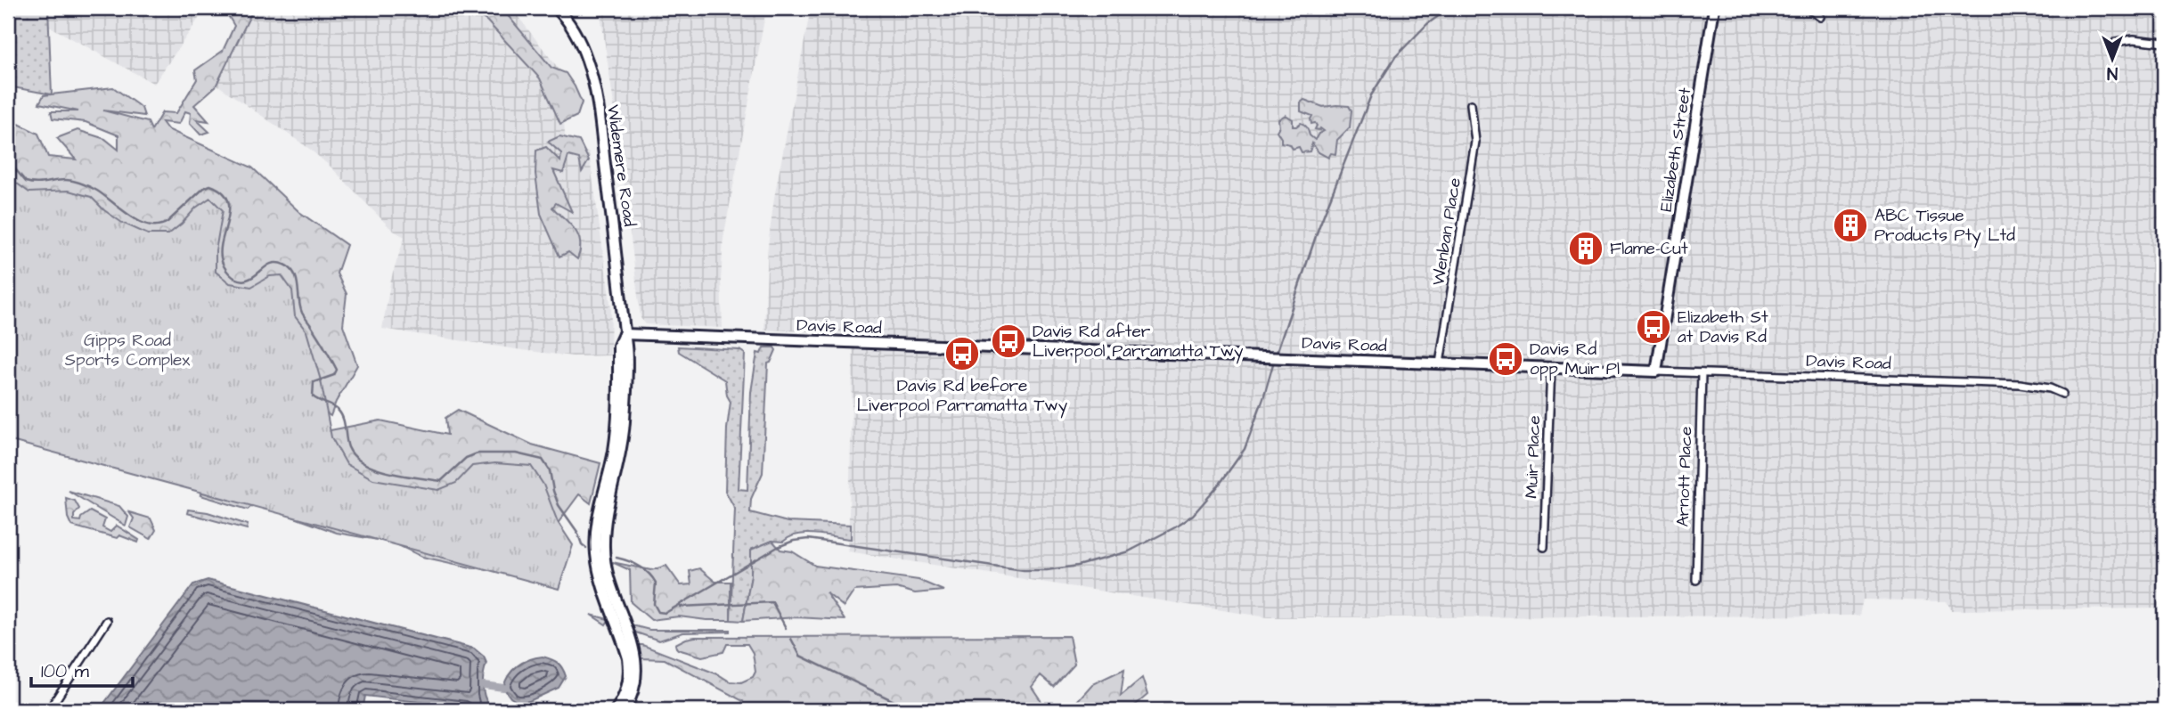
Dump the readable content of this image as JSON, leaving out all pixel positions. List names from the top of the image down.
{
  "streets": {
    "street": [
      "Elizabeth Street",
      "Widemere Road",
      "Wenban Place",
      "Davis Road",
      "Muir Place",
      "Arnott Place"
    ]
  },
  "crossings": [
    ["Elizabeth Street", "Davis Road"],
    ["Widemere Road", "Davis Road"],
    ["Wenban Place", "Davis Road"],
    ["Davis Road", "Muir Place"],
    ["Davis Road", "Arnott Place"]
  ],
  "parks": ["Gipps Road Sports Complex"],
  "places": {
    "building": ["ABC Tissue Products Pty Ltd", "Flame-Cut"],
    "bus stop": [
      "Elizabeth St at Davis Rd",
      "Davis Rd after Liverpool Parramatta Twy",
      "Davis Rd before Liverpool Parramatta Twy",
      "Davis Rd opp Muir Pl"
    ]
  },
  "scale_bar": "100 m",
  "north": "bottom"
}
